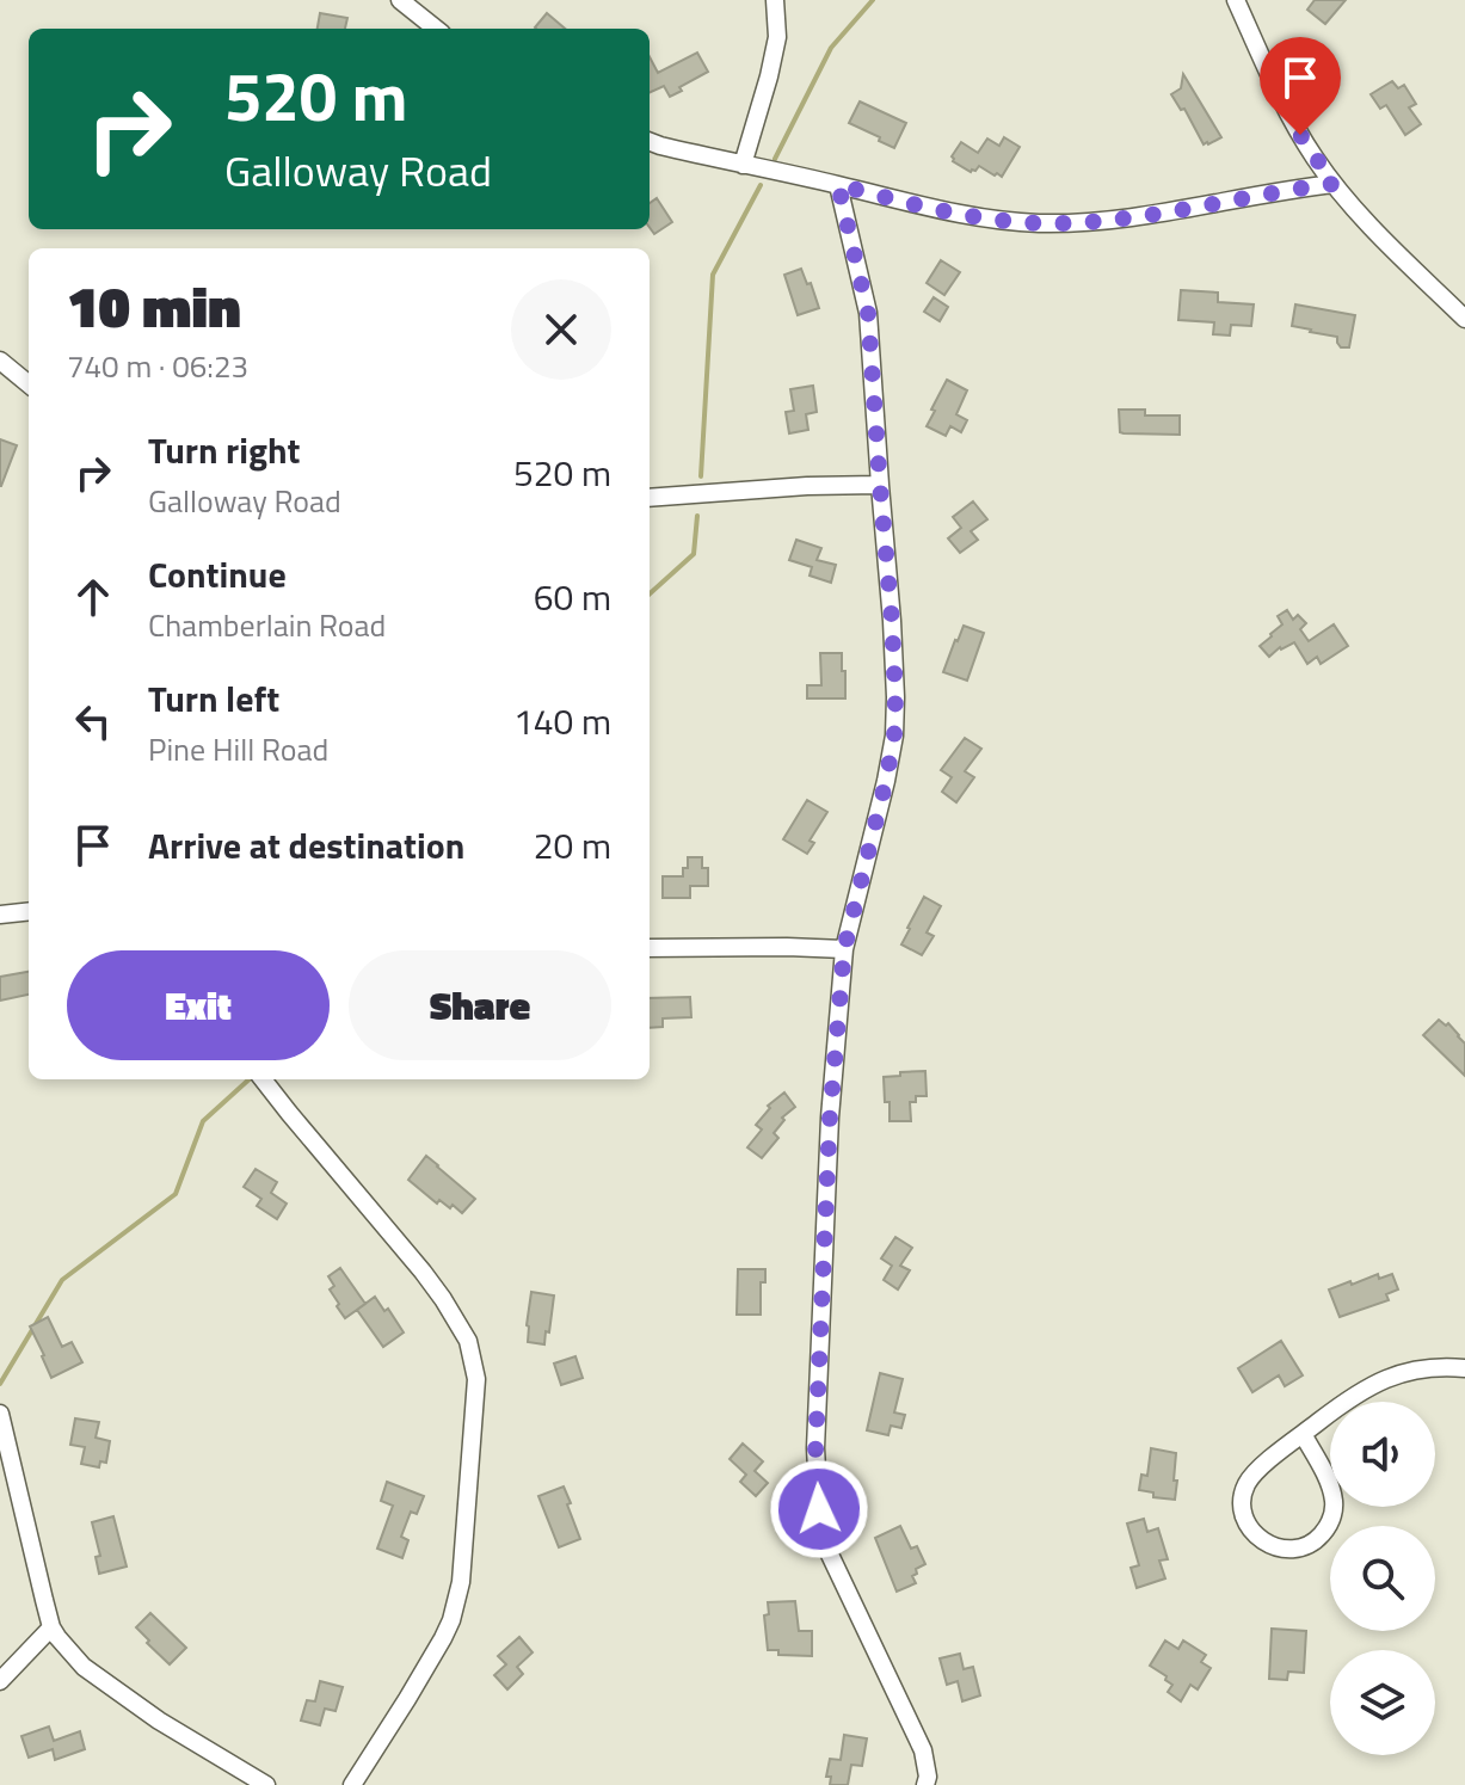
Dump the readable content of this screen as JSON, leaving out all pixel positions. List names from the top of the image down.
{
  "page": {
    "turn": ["520 m", "Galloway Road"],
    "heading": ["10 min", "740 m · 06:23"],
    "list": [
      {
        "name": "Turn right",
        "note": "Galloway Road",
        "value": "520 m"
      },
      {
        "name": "Continue",
        "note": "Chamberlain Road",
        "value": "60 m"
      },
      {
        "name": "Turn left",
        "note": "Pine Hill Road",
        "value": "140 m"
      },
      {
        "name": "Arrive at destination",
        "value": "20 m"
      }
    ],
    "buttons": ["Exit", "Share"]
  }
}
